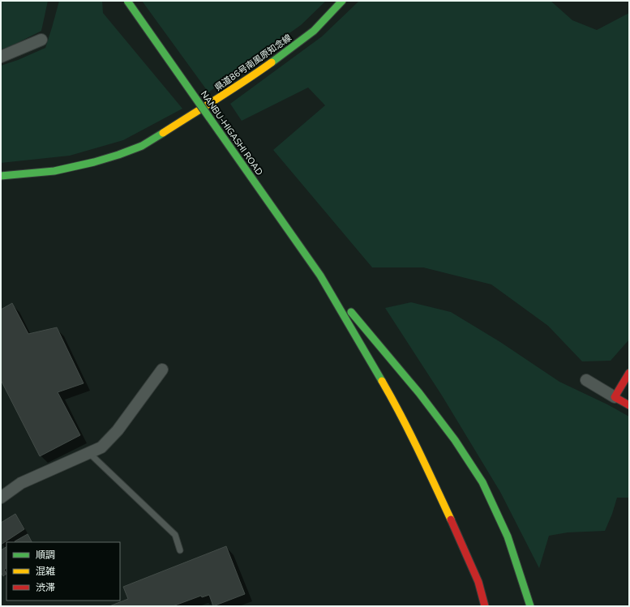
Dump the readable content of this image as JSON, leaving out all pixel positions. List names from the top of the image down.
{
  "streets": {
    "main road": ["県道86号南風原知念線", "NANBU-HIGASHI ROAD"]
  },
  "legend": ["順調", "混雑", "渋滞"]
}
